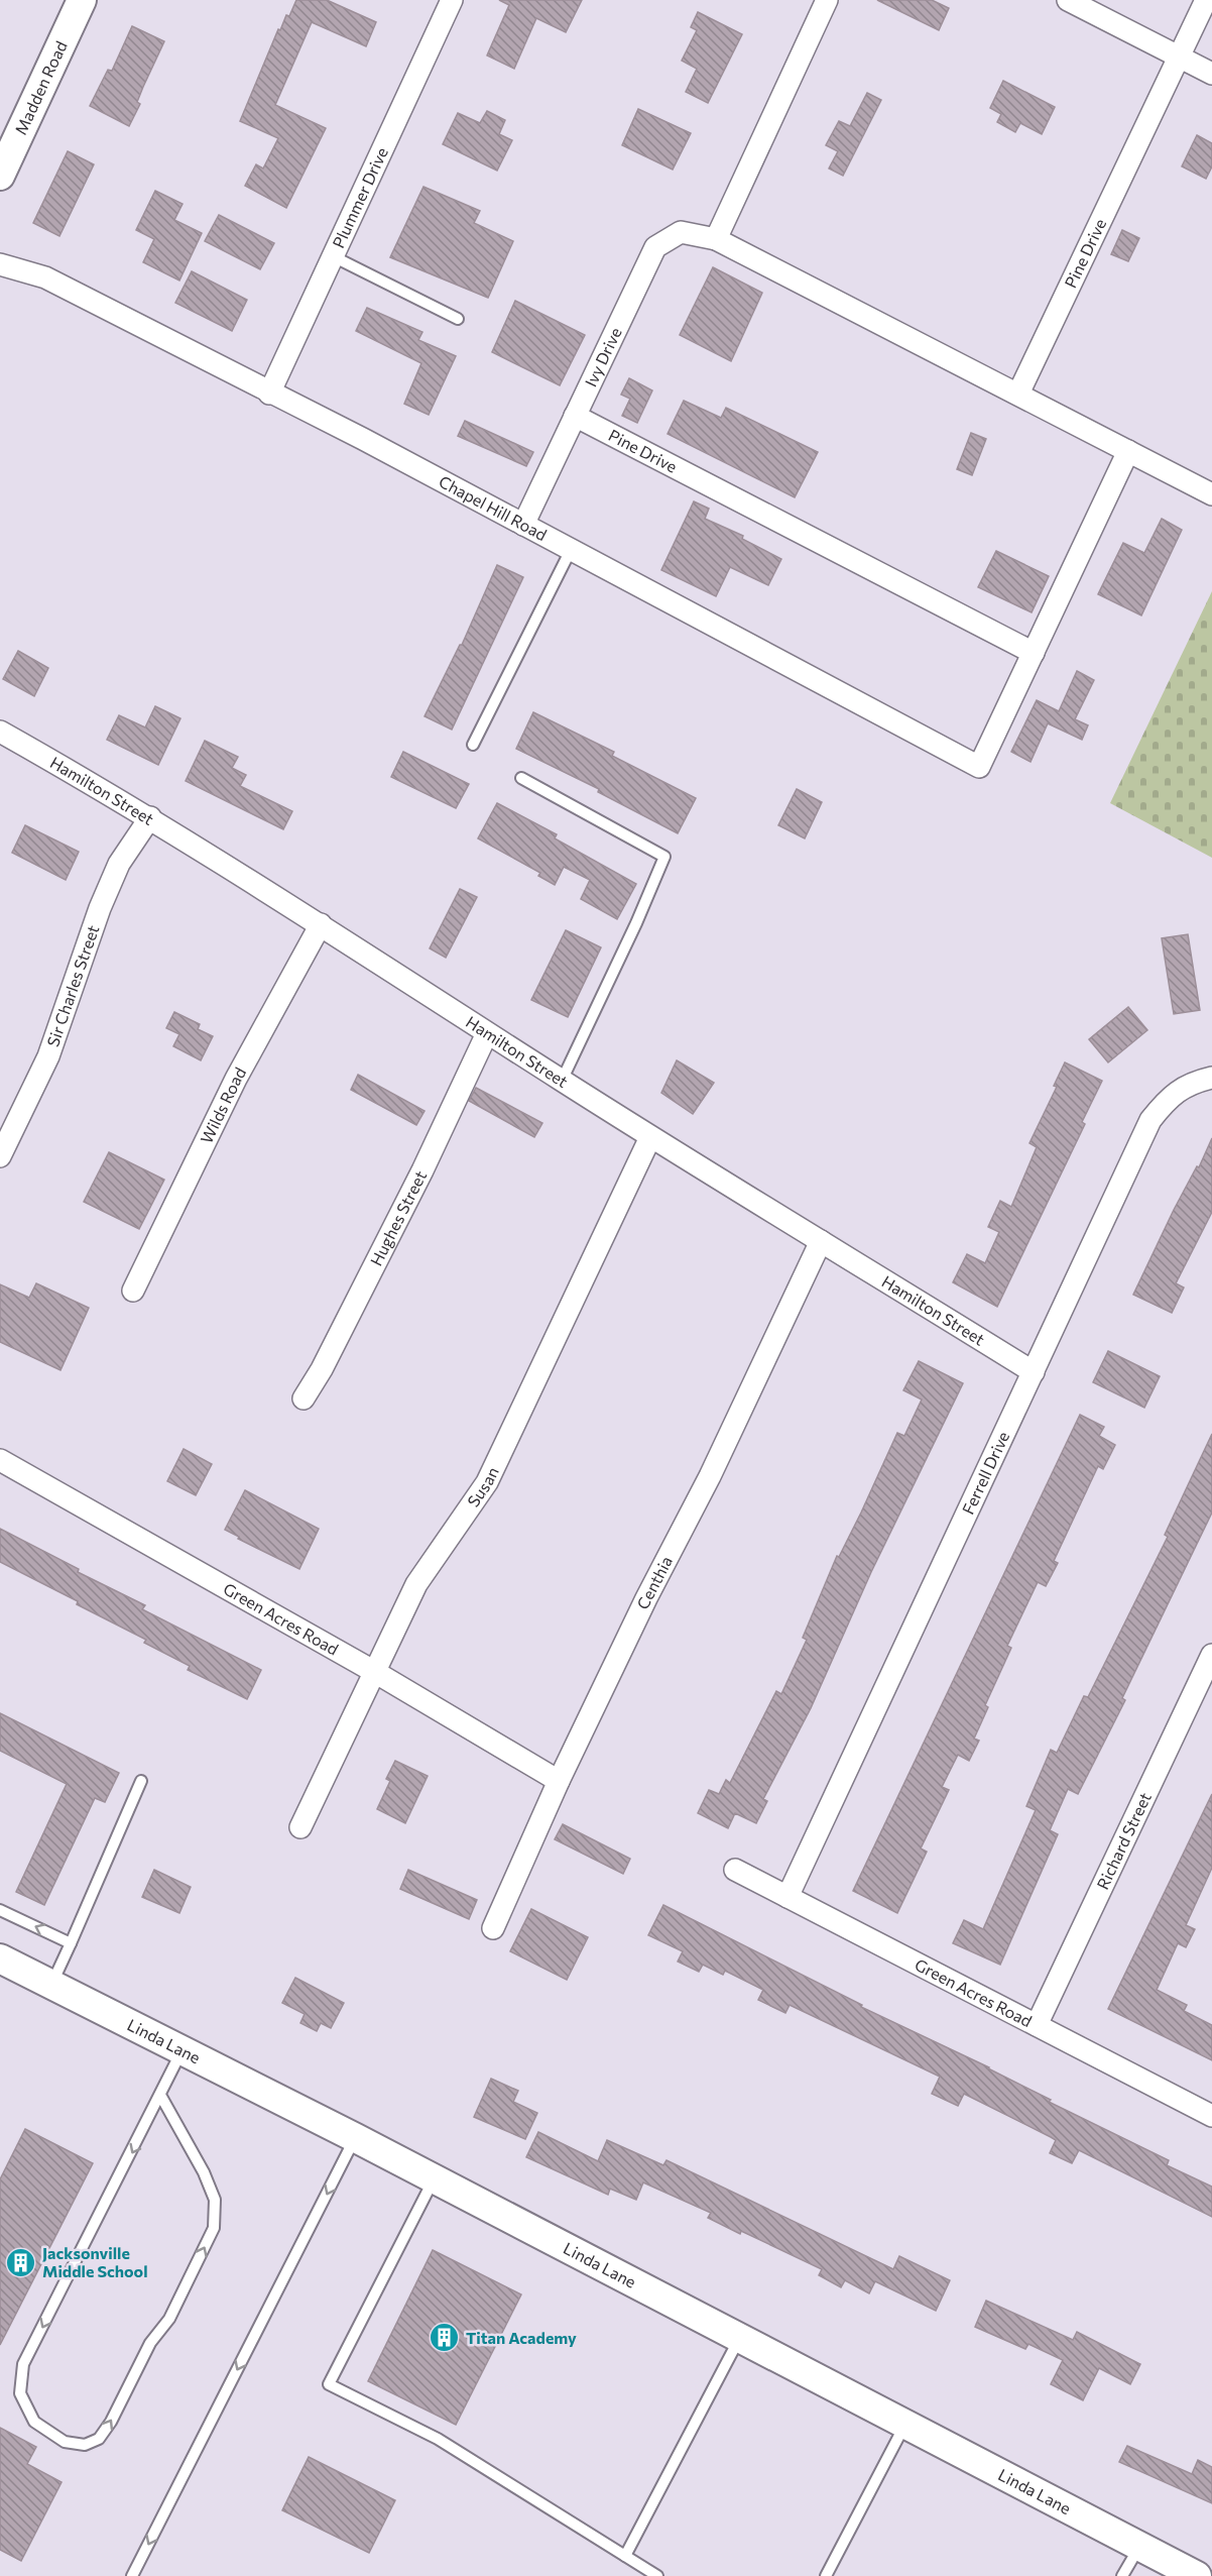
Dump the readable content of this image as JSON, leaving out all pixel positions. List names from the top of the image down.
{
  "streets": {
    "street": [
      "Madden Road",
      "Plummer Drive",
      "Pine Drive",
      "Ivy Drive",
      "Chapel Hill Road",
      "Hamilton Street",
      "Sir Charles Street",
      "Wilds Road",
      "Hughes Street",
      "Ferrell Drive",
      "Susan",
      "Centhia",
      "Green Acres Road",
      "Richard Street",
      "Linda Lane"
    ]
  },
  "crossings": [
    ["Plummer Drive", "Chapel Hill Road"],
    ["Pine Drive", "Ivy Drive"],
    ["Pine Drive", "Chapel Hill Road"],
    ["Ivy Drive", "Chapel Hill Road"],
    ["Hamilton Street", "Sir Charles Street"],
    ["Hamilton Street", "Wilds Road"],
    ["Hamilton Street", "Hughes Street"],
    ["Hamilton Street", "Ferrell Drive"],
    ["Hamilton Street", "Susan"],
    ["Hamilton Street", "Centhia"],
    ["Ferrell Drive", "Green Acres Road"],
    ["Susan", "Green Acres Road"],
    ["Centhia", "Green Acres Road"],
    ["Green Acres Road", "Richard Street"]
  ],
  "places": {
    "building": ["Jacksonville Middle School", "Titan Academy"]
  }
}
